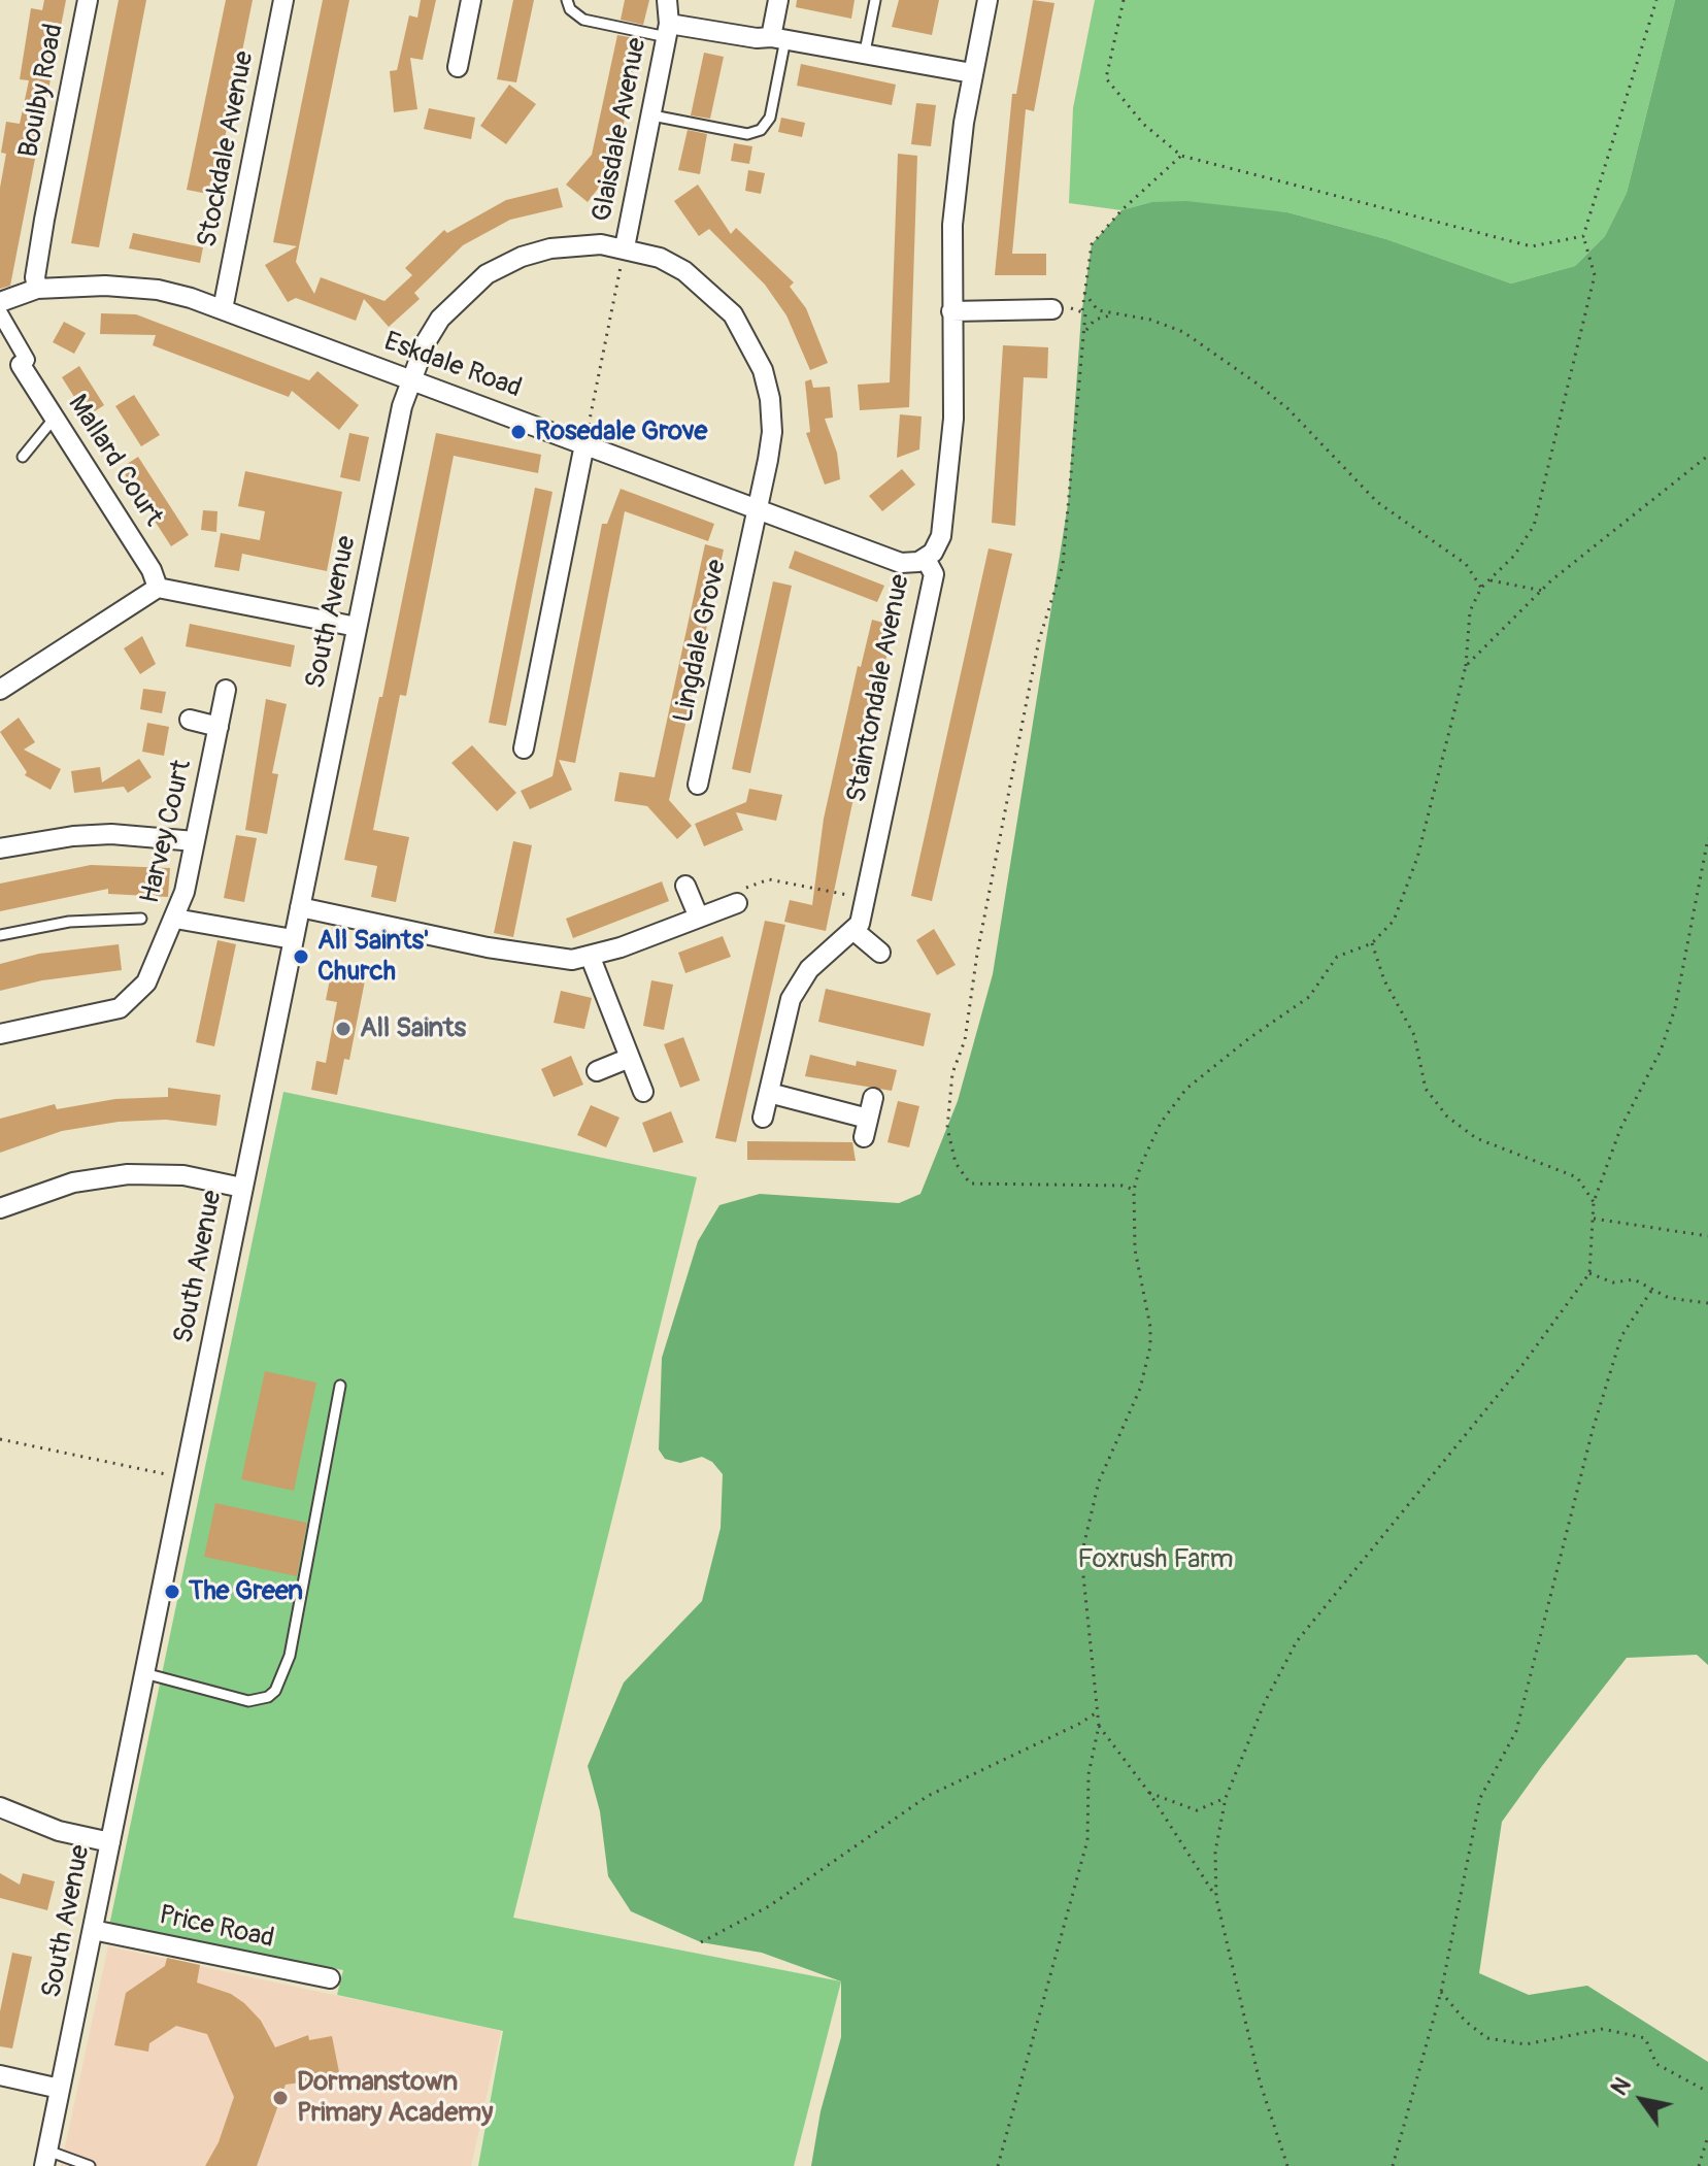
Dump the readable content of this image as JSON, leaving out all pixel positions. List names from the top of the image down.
{
  "streets": {
    "street": [
      "Boulby Road",
      "Glaisdale Avenue",
      "Stockdale Avenue",
      "Eskdale Road",
      "Mallard Court",
      "South Avenue",
      "Lingdale Grove",
      "Staintondale Avenue",
      "Harvey Court",
      "Price Road"
    ]
  },
  "crossings": [
    ["Boulby Road", "Eskdale Road"],
    ["Glaisdale Avenue", "South Avenue"],
    ["Glaisdale Avenue", "Lingdale Grove"],
    ["Stockdale Avenue", "Eskdale Road"],
    ["Eskdale Road", "South Avenue"],
    ["Eskdale Road", "Lingdale Grove"],
    ["Eskdale Road", "Staintondale Avenue"],
    ["South Avenue", "Lingdale Grove"],
    ["South Avenue", "Price Road"]
  ],
  "parks": ["Foxrush Farm"],
  "places": [
    "Rosedale Grove",
    "All Saints' Church",
    "All Saints",
    "The Green",
    "Dormanstown Primary Academy"
  ],
  "north": "top left"
}
